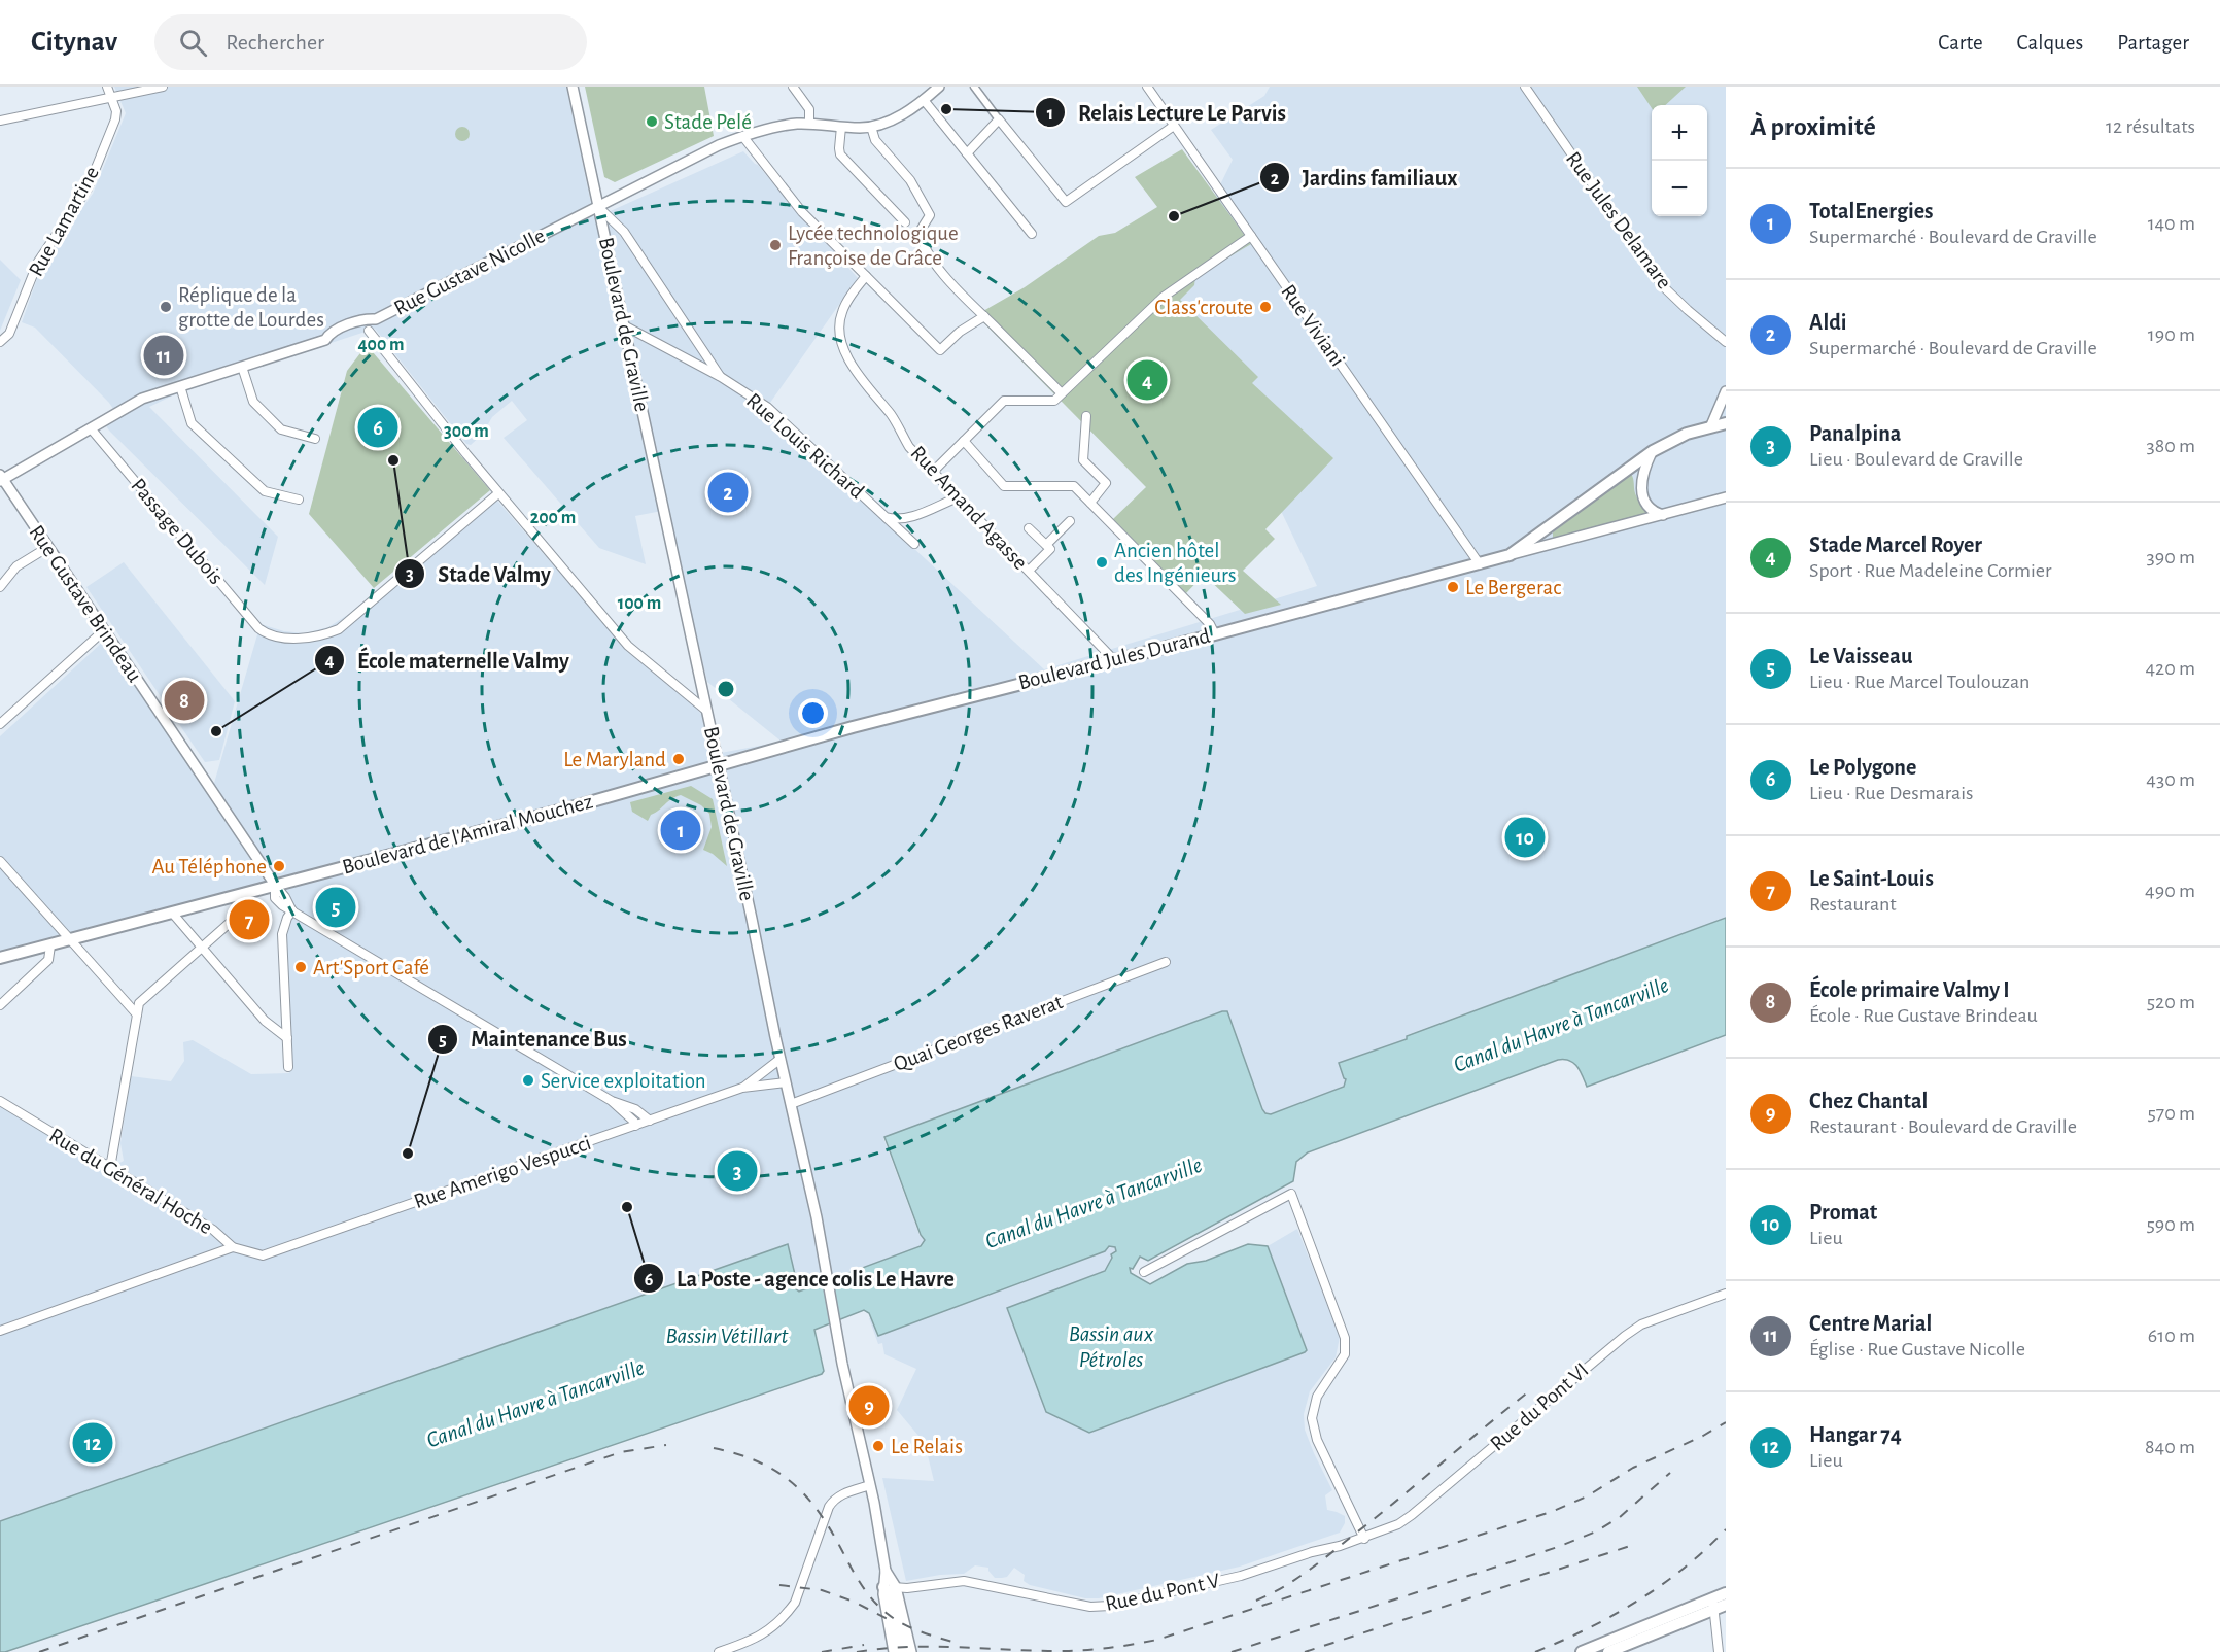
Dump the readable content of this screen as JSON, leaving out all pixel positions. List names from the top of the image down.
{
  "streets": {
    "main road": ["Boulevard Jules Durand", "Boulevard de l'Amiral Mouchez"],
    "street": [
      "Rue Jules Delamare",
      "Rue Lamartine",
      "Rue Gustave Nicolle",
      "Boulevard de Graville",
      "Rue Viviani",
      "Rue Louis Richard",
      "Rue Amand Agasse",
      "Passage Dubois",
      "Rue Gustave Brindeau",
      "Quai Georges Raverat",
      "Rue Amerigo Vespucci",
      "Rue du Général Hoche",
      "Rue du Pont VI",
      "Rue du Pont V"
    ]
  },
  "crossings": [
    ["Rue Gustave Nicolle", "Boulevard de Graville"],
    ["Rue Gustave Nicolle", "Passage Dubois"],
    ["Rue Gustave Nicolle", "Rue Gustave Brindeau"],
    ["Boulevard de Graville", "Rue Louis Richard"],
    ["Boulevard de Graville", "Boulevard Jules Durand"],
    ["Boulevard de Graville", "Boulevard de l'Amiral Mouchez"],
    ["Boulevard de Graville", "Quai Georges Raverat"],
    ["Boulevard de Graville", "Rue Amerigo Vespucci"],
    ["Rue Viviani", "Boulevard Jules Durand"],
    ["Rue Amand Agasse", "Boulevard Jules Durand"],
    ["Rue Gustave Brindeau", "Boulevard de l'Amiral Mouchez"],
    ["Boulevard Jules Durand", "Boulevard de l'Amiral Mouchez"],
    ["Rue Amerigo Vespucci", "Rue du Général Hoche"],
    ["Rue du Pont VI", "Rue du Pont V"]
  ],
  "water": ["Canal du Havre à Tancarville", "Bassin aux Pétroles", "Bassin Vétillart"],
  "places": [
    "Relais Lecture Le Parvis",
    "Stade Pelé",
    "Jardins familiaux",
    "Lycée technologique Françoise de Grâce",
    "Réplique de la grotte de Lourdes",
    "Class'croute",
    "Stade Valmy",
    "Ancien hôtel des Ingénieurs",
    "Le Bergerac",
    "École maternelle Valmy",
    "Le Maryland",
    "Au Téléphone",
    "Art'Sport Café",
    "Service exploitation",
    "Maintenance Bus",
    "La Poste - agence colis Le Havre",
    "Le Relais"
  ],
  "page": {
    "header": "Citynav",
    "search": "Rechercher",
    "nav": ["Carte", "Calques", "Partager"],
    "heading": ["À proximité", "12 résultats"],
    "map_buttons": ["+", "−"],
    "list": [
      {
        "mark": "1",
        "name": "TotalEnergies",
        "note": "Supermarché · Boulevard de Graville",
        "value": "140 m"
      },
      {
        "mark": "2",
        "name": "Aldi",
        "note": "Supermarché · Boulevard de Graville",
        "value": "190 m"
      },
      {
        "mark": "3",
        "name": "Panalpina",
        "note": "Lieu · Boulevard de Graville",
        "value": "380 m"
      },
      {
        "mark": "4",
        "name": "Stade Marcel Royer",
        "note": "Sport · Rue Madeleine Cormier",
        "value": "390 m"
      },
      {
        "mark": "5",
        "name": "Le Vaisseau",
        "note": "Lieu · Rue Marcel Toulouzan",
        "value": "420 m"
      },
      {
        "mark": "6",
        "name": "Le Polygone",
        "note": "Lieu · Rue Desmarais",
        "value": "430 m"
      },
      {
        "mark": "7",
        "name": "Le Saint-Louis",
        "note": "Restaurant",
        "value": "490 m"
      },
      {
        "mark": "8",
        "name": "École primaire Valmy I",
        "note": "École · Rue Gustave Brindeau",
        "value": "520 m"
      },
      {
        "mark": "9",
        "name": "Chez Chantal",
        "note": "Restaurant · Boulevard de Graville",
        "value": "570 m"
      },
      {
        "mark": "10",
        "name": "Promat",
        "note": "Lieu",
        "value": "590 m"
      },
      {
        "mark": "11",
        "name": "Centre Marial",
        "note": "Église · Rue Gustave Nicolle",
        "value": "610 m"
      },
      {
        "mark": "12",
        "name": "Hangar 74",
        "note": "Lieu",
        "value": "840 m"
      }
    ],
    "pins": [
      "11",
      "4",
      "6",
      "2",
      "8",
      "1",
      "10",
      "5",
      "7",
      "3",
      "9",
      "12"
    ]
  },
  "rings": [
    "400 m",
    "300 m",
    "200 m",
    "100 m"
  ]
}
